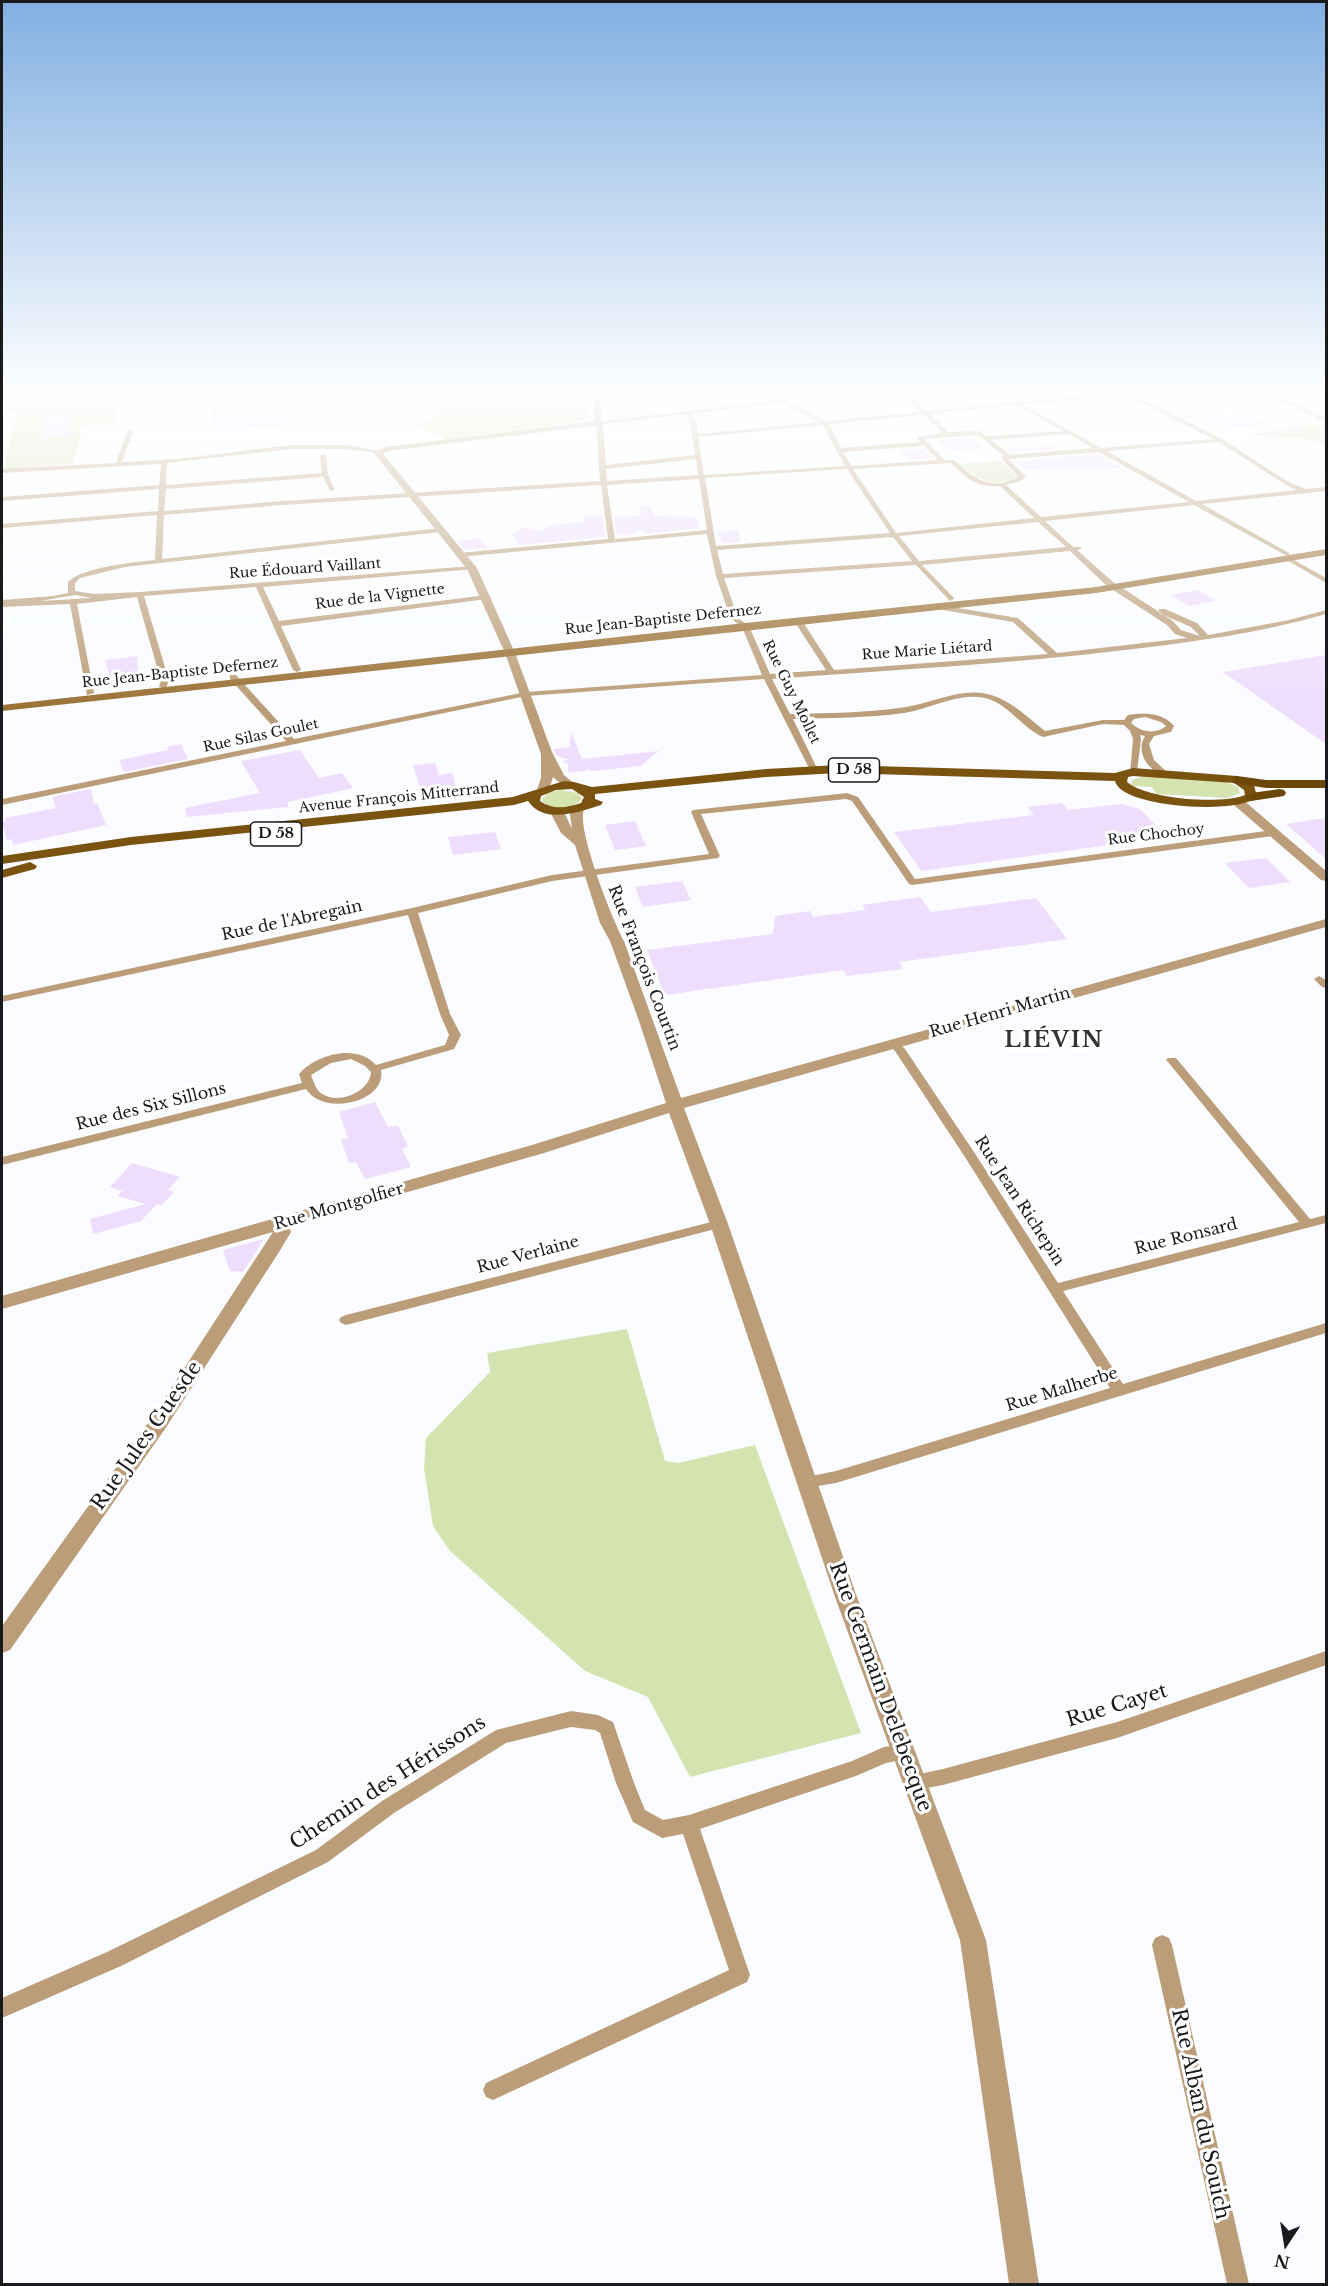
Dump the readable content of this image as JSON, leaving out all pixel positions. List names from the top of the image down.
{
  "streets": {
    "main road": ["Rue Jean-Baptiste Defernez", "D 58", "Avenue François Mitterrand"],
    "street": [
      "Rue Édouard Vaillant",
      "Rue de la Vignette",
      "Rue Marie Liétard",
      "Rue Guy Mollet",
      "Rue Silas Goulet",
      "Rue Chochoy",
      "Rue de l'Abregain",
      "Rue François Courtin",
      "Rue Henri Martin",
      "Rue des Six Sillons",
      "Rue Jean Richepin",
      "Rue Montgolfier",
      "Rue Ronsard",
      "Rue Verlaine",
      "Rue Malherbe",
      "Rue Jules Guesde",
      "Rue Germain Delebecque",
      "Rue Cayet",
      "Chemin des Hérissons",
      "Rue Alban du Souich"
    ]
  },
  "crossings": [
    ["Rue Jean-Baptiste Defernez", "Rue Guy Mollet"],
    ["Rue Marie Liétard", "Rue Guy Mollet"],
    ["Rue Marie Liétard", "Rue Silas Goulet"],
    ["Rue Guy Mollet", "D 58"],
    ["D 58", "Avenue François Mitterrand"],
    ["Rue Chochoy", "Rue de l'Abregain"],
    ["Rue Chochoy", "Rue François Courtin"],
    ["Rue de l'Abregain", "Rue François Courtin"],
    ["Rue François Courtin", "Rue Henri Martin"],
    ["Rue François Courtin", "Rue Montgolfier"],
    ["Rue François Courtin", "Rue Germain Delebecque"],
    ["Rue Henri Martin", "Rue Jean Richepin"],
    ["Rue Henri Martin", "Rue Montgolfier"],
    ["Rue Henri Martin", "Rue Germain Delebecque"],
    ["Rue Jean Richepin", "Rue Ronsard"],
    ["Rue Jean Richepin", "Rue Malherbe"],
    ["Rue Montgolfier", "Rue Jules Guesde"],
    ["Rue Montgolfier", "Rue Germain Delebecque"],
    ["Rue Verlaine", "Rue Germain Delebecque"],
    ["Rue Malherbe", "Rue Germain Delebecque"],
    ["Rue Germain Delebecque", "Rue Cayet"]
  ],
  "districts": ["LIÉVIN"],
  "north": "bottom"
}
